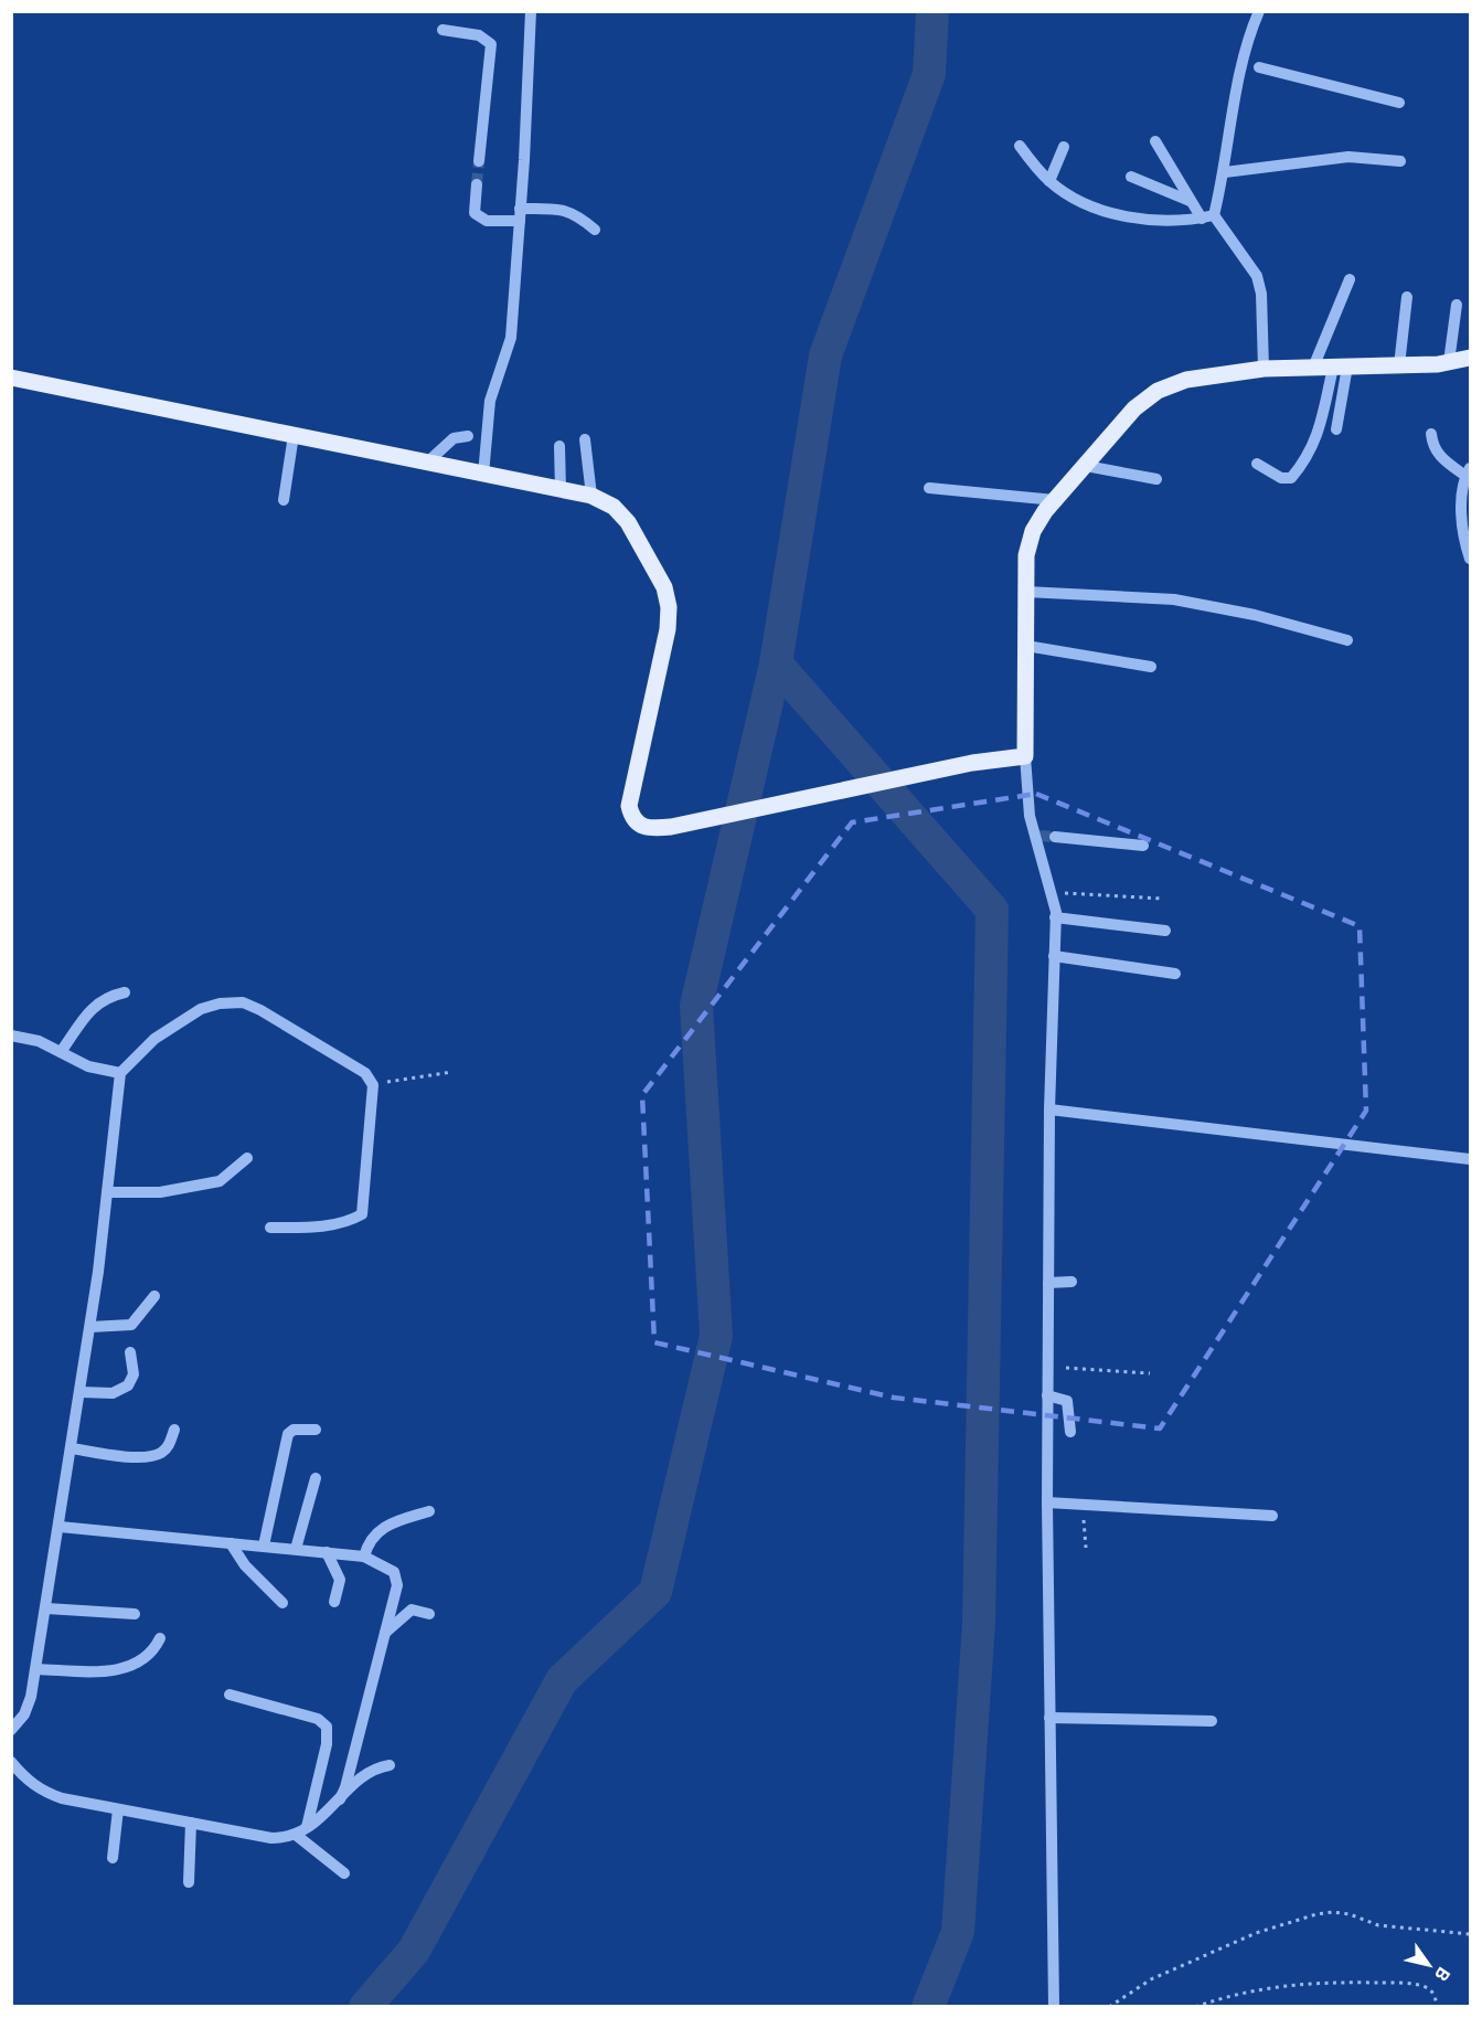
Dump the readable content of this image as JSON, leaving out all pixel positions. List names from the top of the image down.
{
  "north": "bottom right"
}
